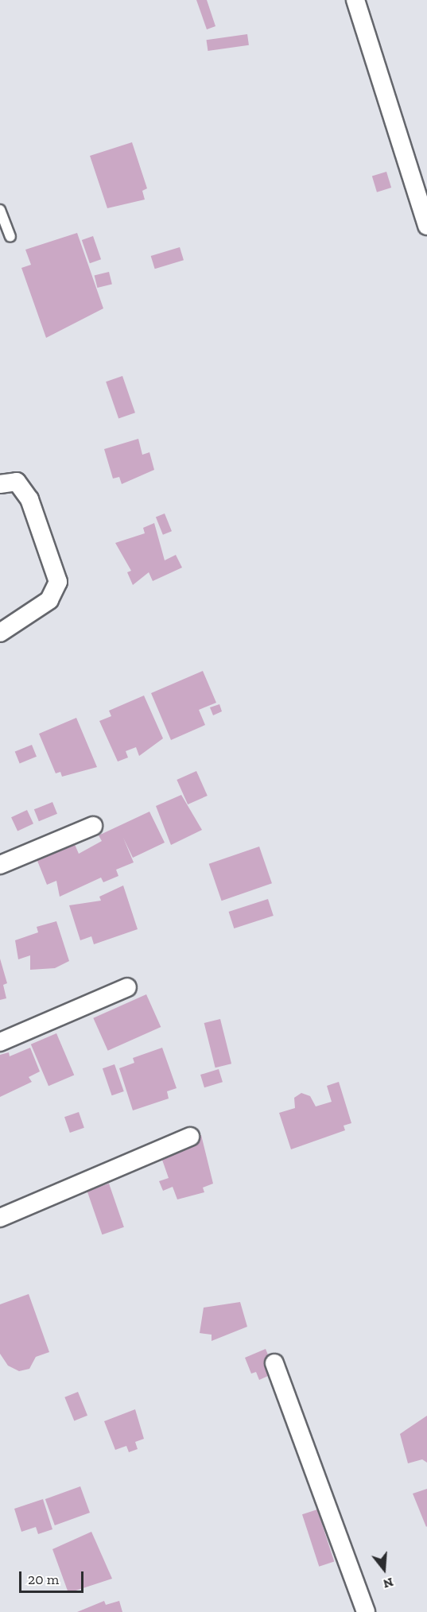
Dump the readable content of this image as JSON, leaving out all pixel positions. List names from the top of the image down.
{
  "scale_bar": "20 m",
  "north": "bottom"
}
